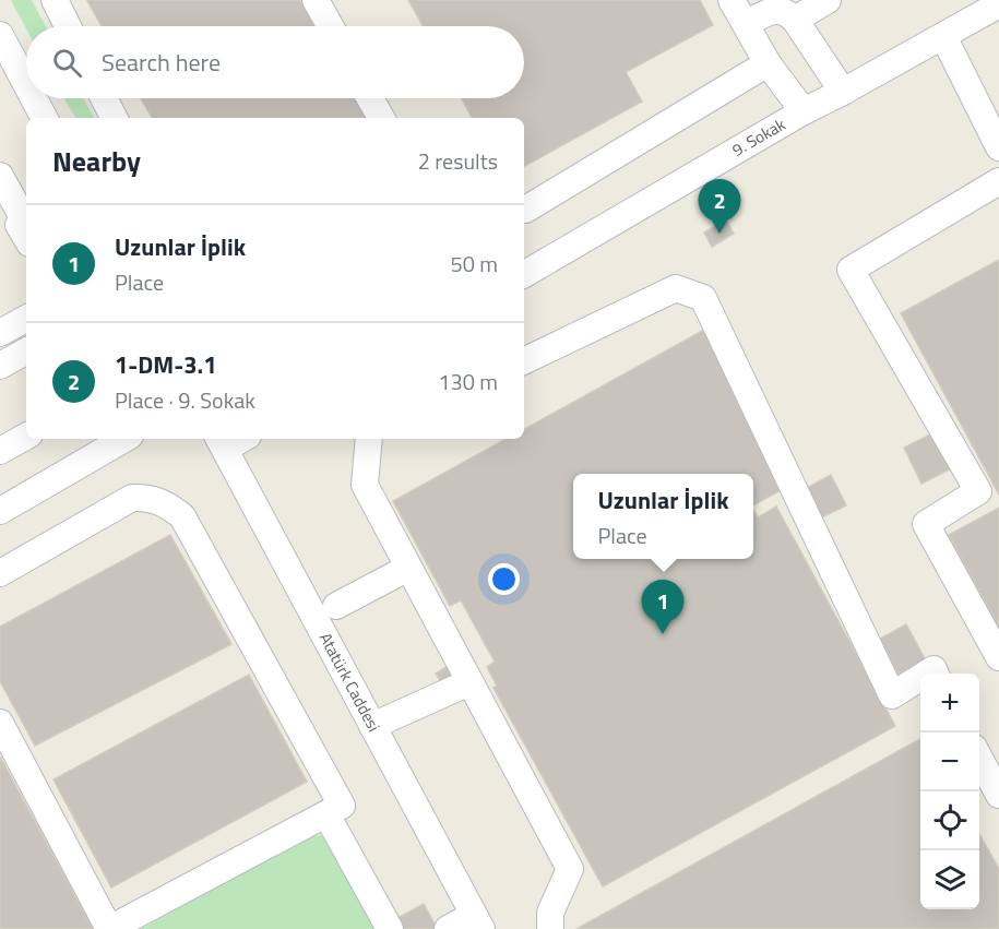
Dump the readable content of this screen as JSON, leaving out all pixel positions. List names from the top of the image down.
{
  "streets": {
    "street": ["9. Sokak", "Atatürk Caddesi"]
  },
  "page": {
    "search": "Search here",
    "heading": ["Nearby", "2 results"],
    "pins": ["2", "1"],
    "list": [
      {
        "mark": "1",
        "name": "Uzunlar İplik",
        "note": "Place",
        "value": "50 m"
      },
      {
        "mark": "2",
        "name": "1-DM-3.1",
        "note": "Place · 9. Sokak",
        "value": "130 m"
      }
    ],
    "popup": ["Uzunlar İplik", "Place"],
    "map_buttons": ["+", "−"]
  }
}
